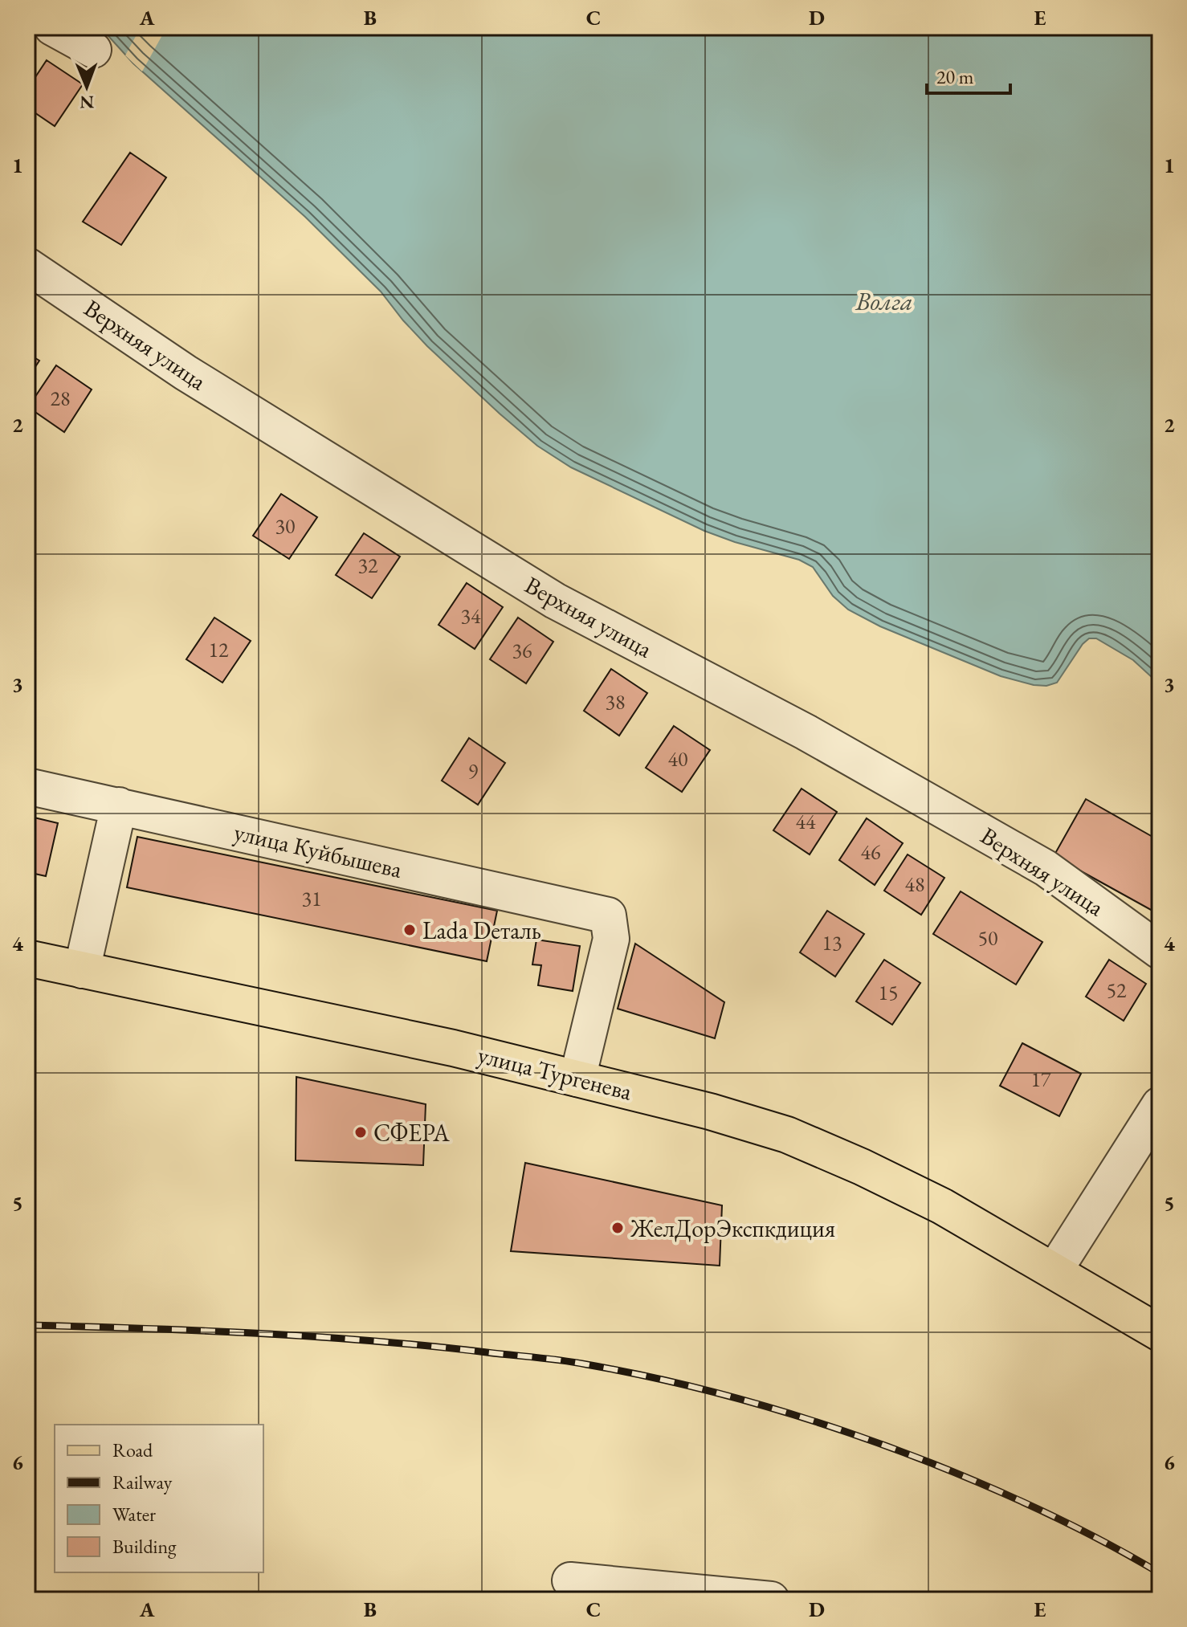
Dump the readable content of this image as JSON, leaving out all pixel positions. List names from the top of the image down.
{
  "streets": {
    "main road": ["улица Тургенева"],
    "street": ["Верхняя улица", "улица Куйбышева"]
  },
  "crossings": [
    ["улица Куйбышева", "улица Тургенева"]
  ],
  "water": ["Волга"],
  "places": ["Lada Dеталь", "СФЕРА", "ЖелДорЭкспкдиция"],
  "house_numbers": [
    "28",
    "30",
    "32",
    "34",
    "12",
    "36",
    "38",
    "40",
    "9",
    "44",
    "46",
    "48",
    "31",
    "50",
    "13",
    "52",
    "15",
    "17"
  ],
  "legend": [
    "Road",
    "Railway",
    "Water",
    "Building"
  ],
  "scale_bar": "20 m",
  "north": "bottom",
  "grid": {
    "columns": [
      "A",
      "B",
      "C",
      "D",
      "E"
    ],
    "rows": [
      "1",
      "2",
      "3",
      "4",
      "5",
      "6"
    ]
  }
}
